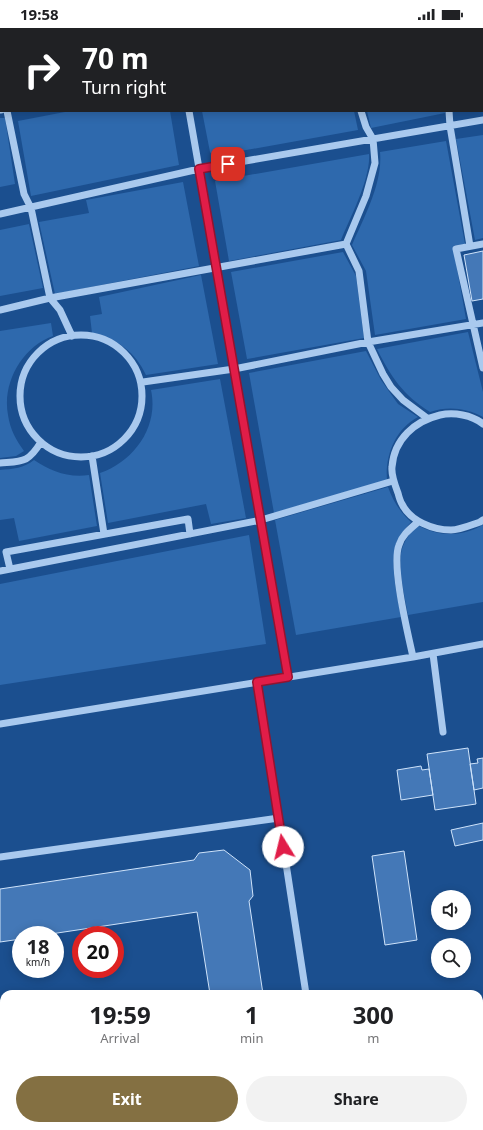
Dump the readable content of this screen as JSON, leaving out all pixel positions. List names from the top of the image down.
{
  "page": {
    "status": "19:58",
    "turn": ["70 m", "Turn right"],
    "speed": "18 km/h",
    "limit": "20",
    "eta": [
      "19:59",
      "Arrival",
      "1",
      "min",
      "300",
      "m"
    ],
    "buttons": ["Exit", "Share"]
  }
}
